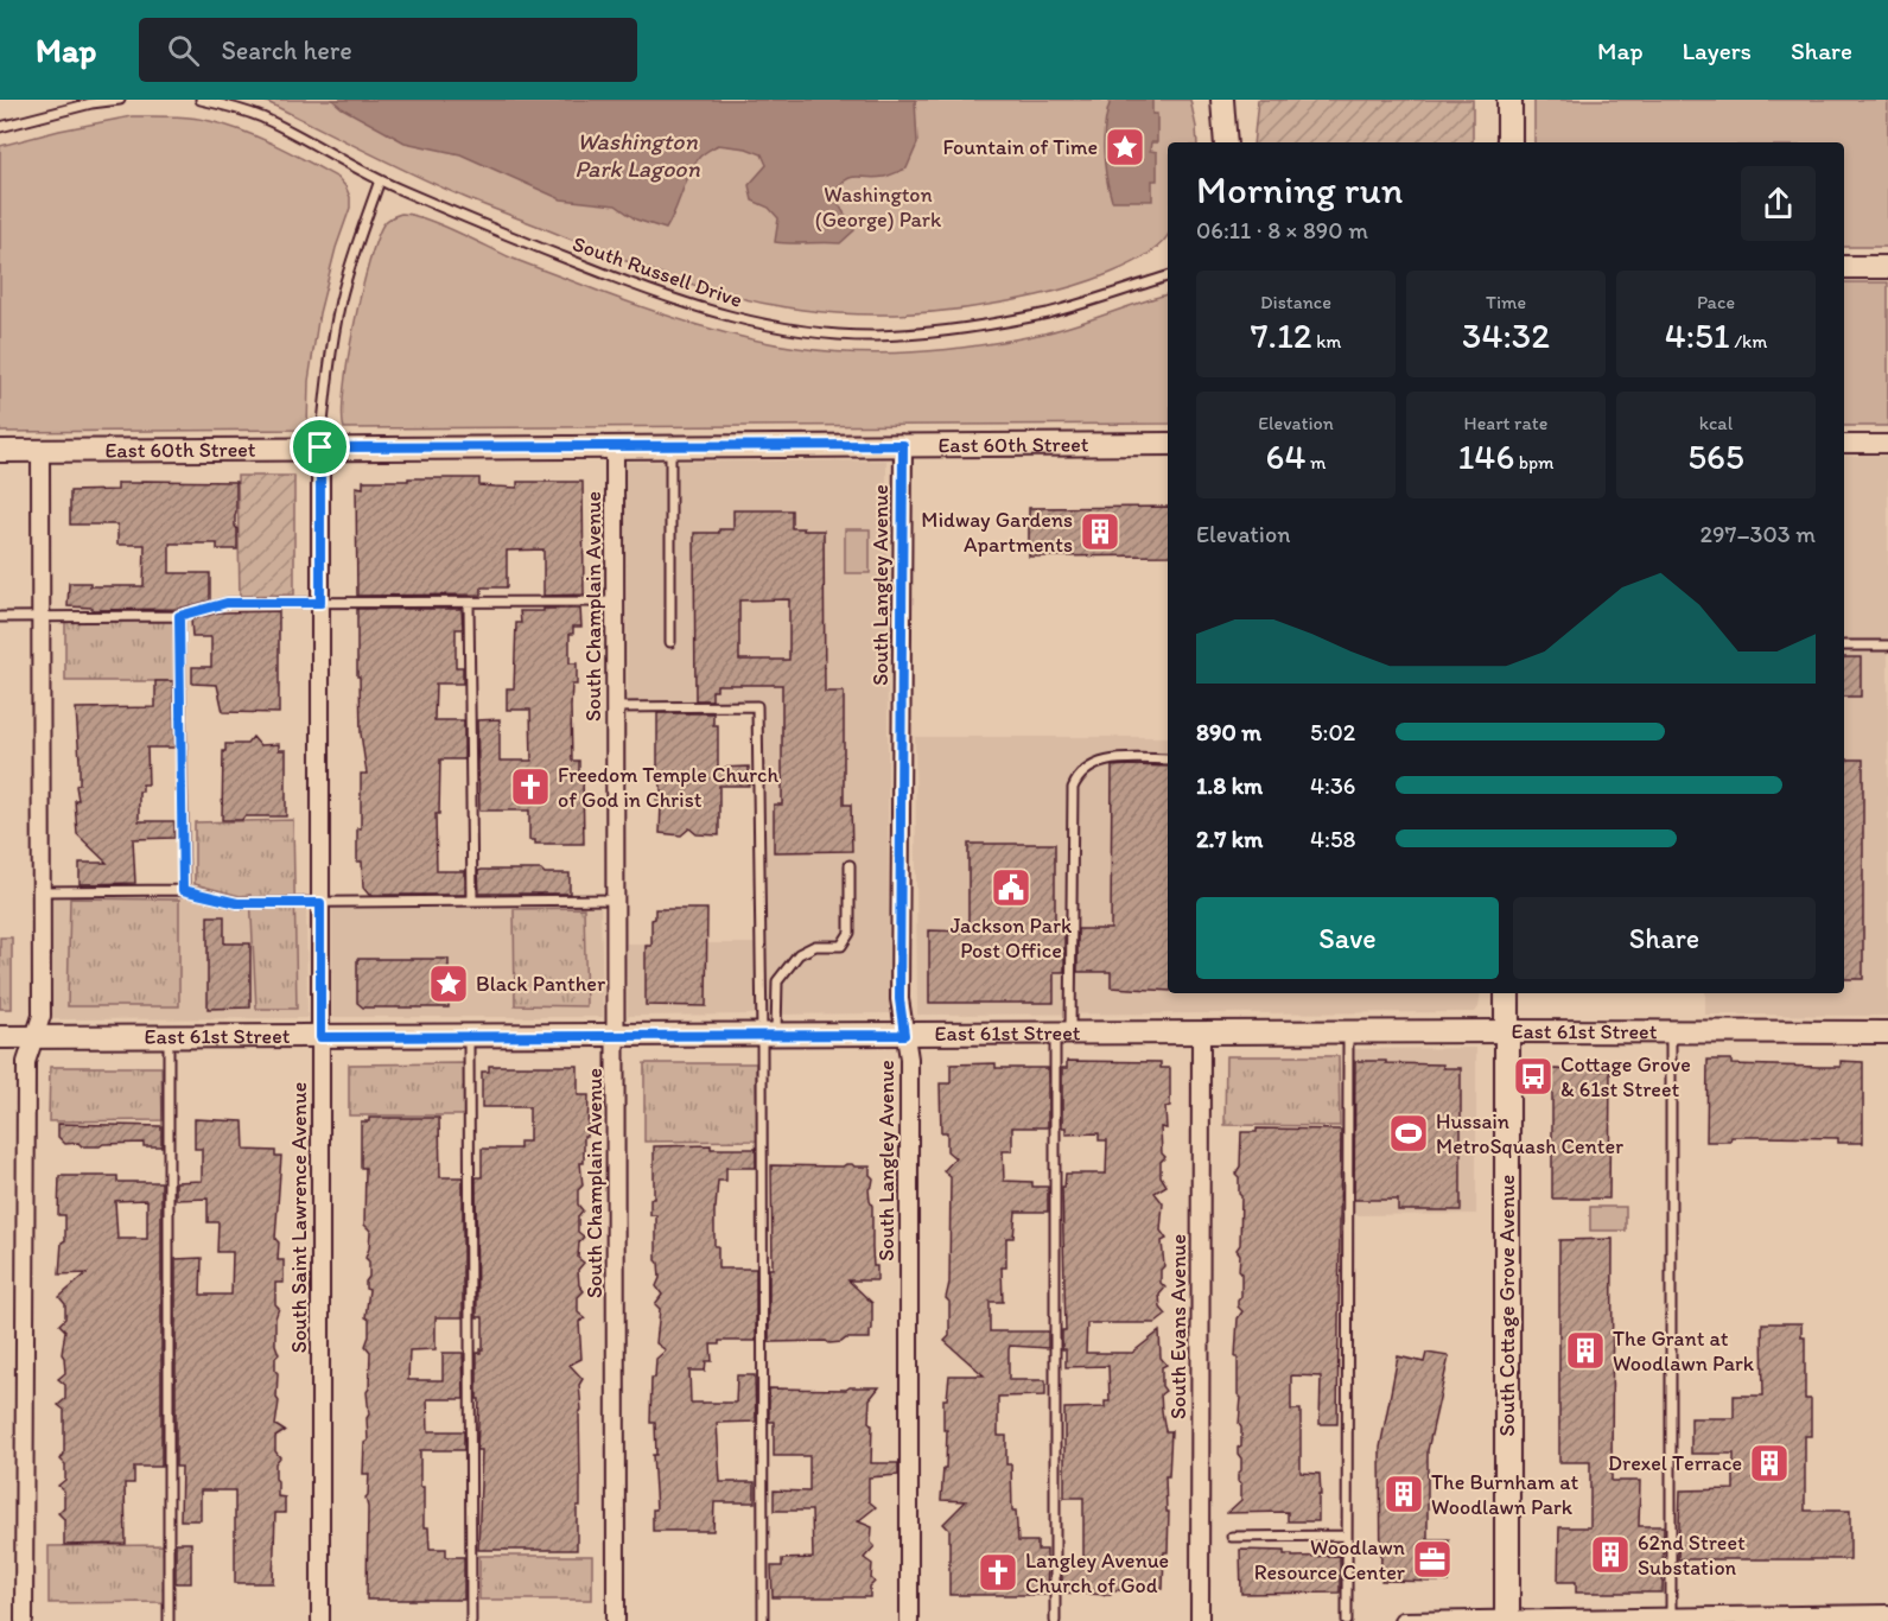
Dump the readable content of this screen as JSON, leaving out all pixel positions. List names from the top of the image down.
{
  "streets": {
    "main road": ["South Cottage Grove Avenue"],
    "street": [
      "East 60th Street",
      "South Langley Avenue",
      "South Champlain Avenue",
      "East 61st Street",
      "South Saint Lawrence Avenue",
      "South Evans Avenue"
    ],
    "lane": ["South Russell Drive"]
  },
  "crossings": [
    ["South Russell Drive", "South Saint Lawrence Avenue"],
    ["East 60th Street", "South Langley Avenue"],
    ["East 60th Street", "South Champlain Avenue"],
    ["East 60th Street", "South Saint Lawrence Avenue"],
    ["South Langley Avenue", "East 61st Street"],
    ["South Champlain Avenue", "East 61st Street"],
    ["East 61st Street", "South Saint Lawrence Avenue"],
    ["East 61st Street", "South Cottage Grove Avenue"],
    ["East 61st Street", "South Evans Avenue"]
  ],
  "water": ["Washington Park Lagoon"],
  "parks": ["Washington (George) Park"],
  "places": {
    "place": ["Fountain of Time", "Black Panther"],
    "building": [
      "Midway Gardens Apartments",
      "The Grant at Woodlawn Park",
      "Drexel Terrace",
      "The Burnham at Woodlawn Park",
      "62nd Street Substation"
    ],
    "church": ["Freedom Temple Church of God in Christ", "Langley Avenue Church of God"],
    "public building": ["Jackson Park Post Office"],
    "bus stop": ["Cottage Grove & 61st Street"],
    "sports": ["Hussain MetroSquash Center"],
    "office": ["Woodlawn Resource Center"]
  },
  "page": {
    "header": "Map",
    "search": "Search here",
    "nav": ["Map", "Layers", "Share"],
    "heading": ["Morning run", "06:11 · 8 × 890 m"],
    "stats": [
      ["Distance", "7.12 km"],
      ["Time", "34:32"],
      ["Pace", "4:51 /km"],
      ["Elevation", "64 m"],
      ["Heart rate", "146 bpm"],
      ["kcal", "565"]
    ],
    "chart": ["Elevation", "297–303 m"],
    "list": [
      {
        "name": "890 m",
        "note": "5:02"
      },
      {
        "name": "1.8 km",
        "note": "4:36"
      },
      {
        "name": "2.7 km",
        "note": "4:58"
      }
    ],
    "buttons": ["Save", "Share"]
  }
}
